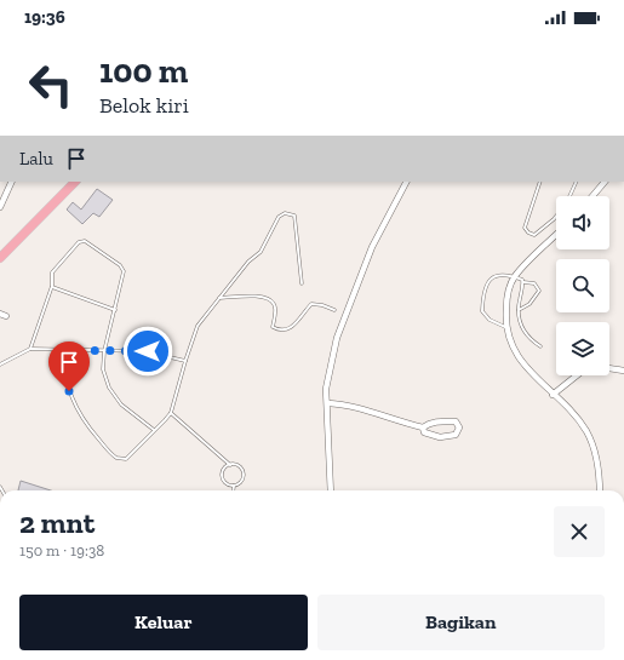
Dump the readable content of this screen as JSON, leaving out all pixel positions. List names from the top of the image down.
{
  "page": {
    "status": "19:36",
    "turn": ["100 m", "Belok kiri"],
    "then": "Lalu",
    "heading": ["2 mnt", "150 m · 19:38"],
    "buttons": ["Keluar", "Bagikan"]
  }
}
